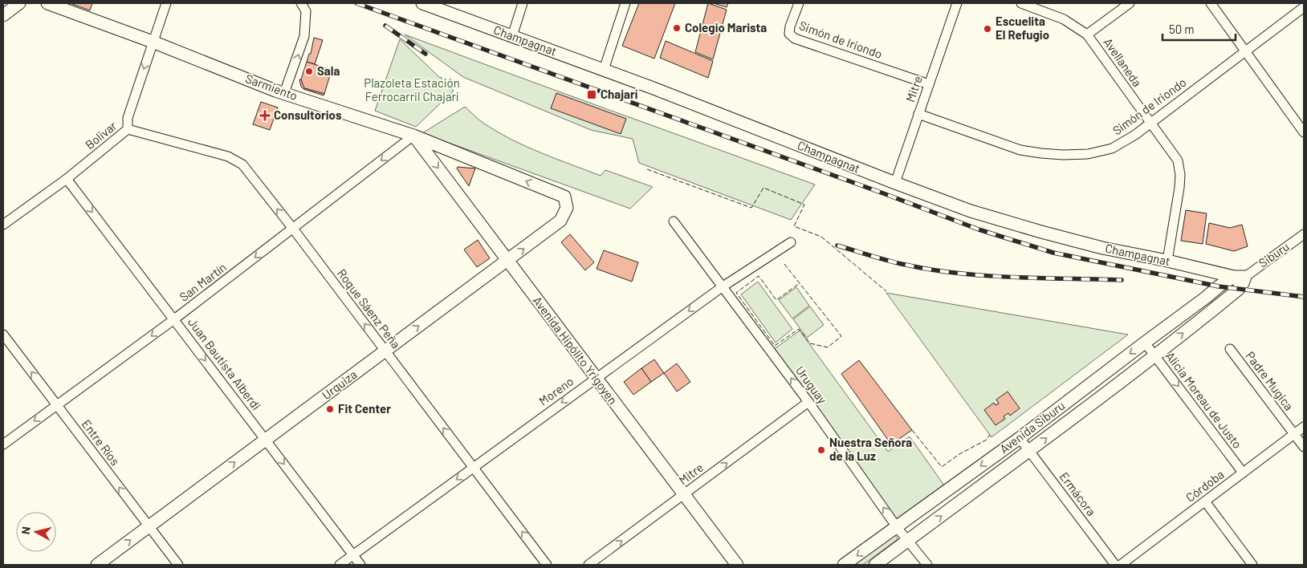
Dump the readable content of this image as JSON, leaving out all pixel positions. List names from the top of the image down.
{
  "streets": {
    "street": [
      "Simón de Iriondo",
      "Champagnat",
      "Avellaneda",
      "Sarmiento",
      "Mitre",
      "Bolivar",
      "Siburu",
      "San Martín",
      "Roque Sáenz Peña",
      "Avenida Hipólito Yrigoyen",
      "Juan Bautista Alberdi",
      "Padre Mugica",
      "Urquiza",
      "Uruguay",
      "Moreno",
      "Alicia Moreau de Justo",
      "Avenida Siburu",
      "Entre Ríos",
      "Córdoba",
      "Ermácora"
    ]
  },
  "crossings": [
    ["Simón de Iriondo", "Avellaneda"],
    ["Simón de Iriondo", "Mitre"],
    ["Champagnat", "Avellaneda"],
    ["Champagnat", "Mitre"],
    ["Champagnat", "Siburu"],
    ["Champagnat", "Avenida Siburu"],
    ["Sarmiento", "Bolivar"],
    ["Sarmiento", "San Martín"],
    ["Sarmiento", "Avenida Hipólito Yrigoyen"],
    ["Sarmiento", "Urquiza"],
    ["Mitre", "Avenida Hipólito Yrigoyen"],
    ["Mitre", "Uruguay"],
    ["Bolivar", "Roque Sáenz Peña"],
    ["Bolivar", "Juan Bautista Alberdi"],
    ["Siburu", "Avenida Siburu"],
    ["San Martín", "Roque Sáenz Peña"],
    ["San Martín", "Avenida Hipólito Yrigoyen"],
    ["San Martín", "Juan Bautista Alberdi"],
    ["San Martín", "Entre Ríos"],
    ["Roque Sáenz Peña", "Urquiza"],
    ["Roque Sáenz Peña", "Moreno"],
    ["Avenida Hipólito Yrigoyen", "Urquiza"],
    ["Avenida Hipólito Yrigoyen", "Moreno"],
    ["Juan Bautista Alberdi", "Urquiza"],
    ["Juan Bautista Alberdi", "Moreno"],
    ["Padre Mugica", "Córdoba"],
    ["Urquiza", "Entre Ríos"],
    ["Uruguay", "Moreno"],
    ["Uruguay", "Avenida Siburu"],
    ["Alicia Moreau de Justo", "Avenida Siburu"],
    ["Alicia Moreau de Justo", "Córdoba"],
    ["Avenida Siburu", "Ermácora"]
  ],
  "one_way": [
    "Mitre",
    "San Martín",
    "Roque Sáenz Peña",
    "Juan Bautista Alberdi",
    "Urquiza",
    "Uruguay",
    "Moreno",
    "Alicia Moreau de Justo",
    "Entre Ríos"
  ],
  "parks": ["Plazoleta Estación Ferrocarril Chajarí"],
  "places": {
    "other": [
      "Colegio Marista",
      "Escuelita El Refugio",
      "Sala",
      "Fit Center",
      "Nuestra Señora de la Luz"
    ],
    "transit": ["Chajarí"],
    "health": ["Consultorios"]
  },
  "scale_bar": "50 m",
  "north": "left"
}
